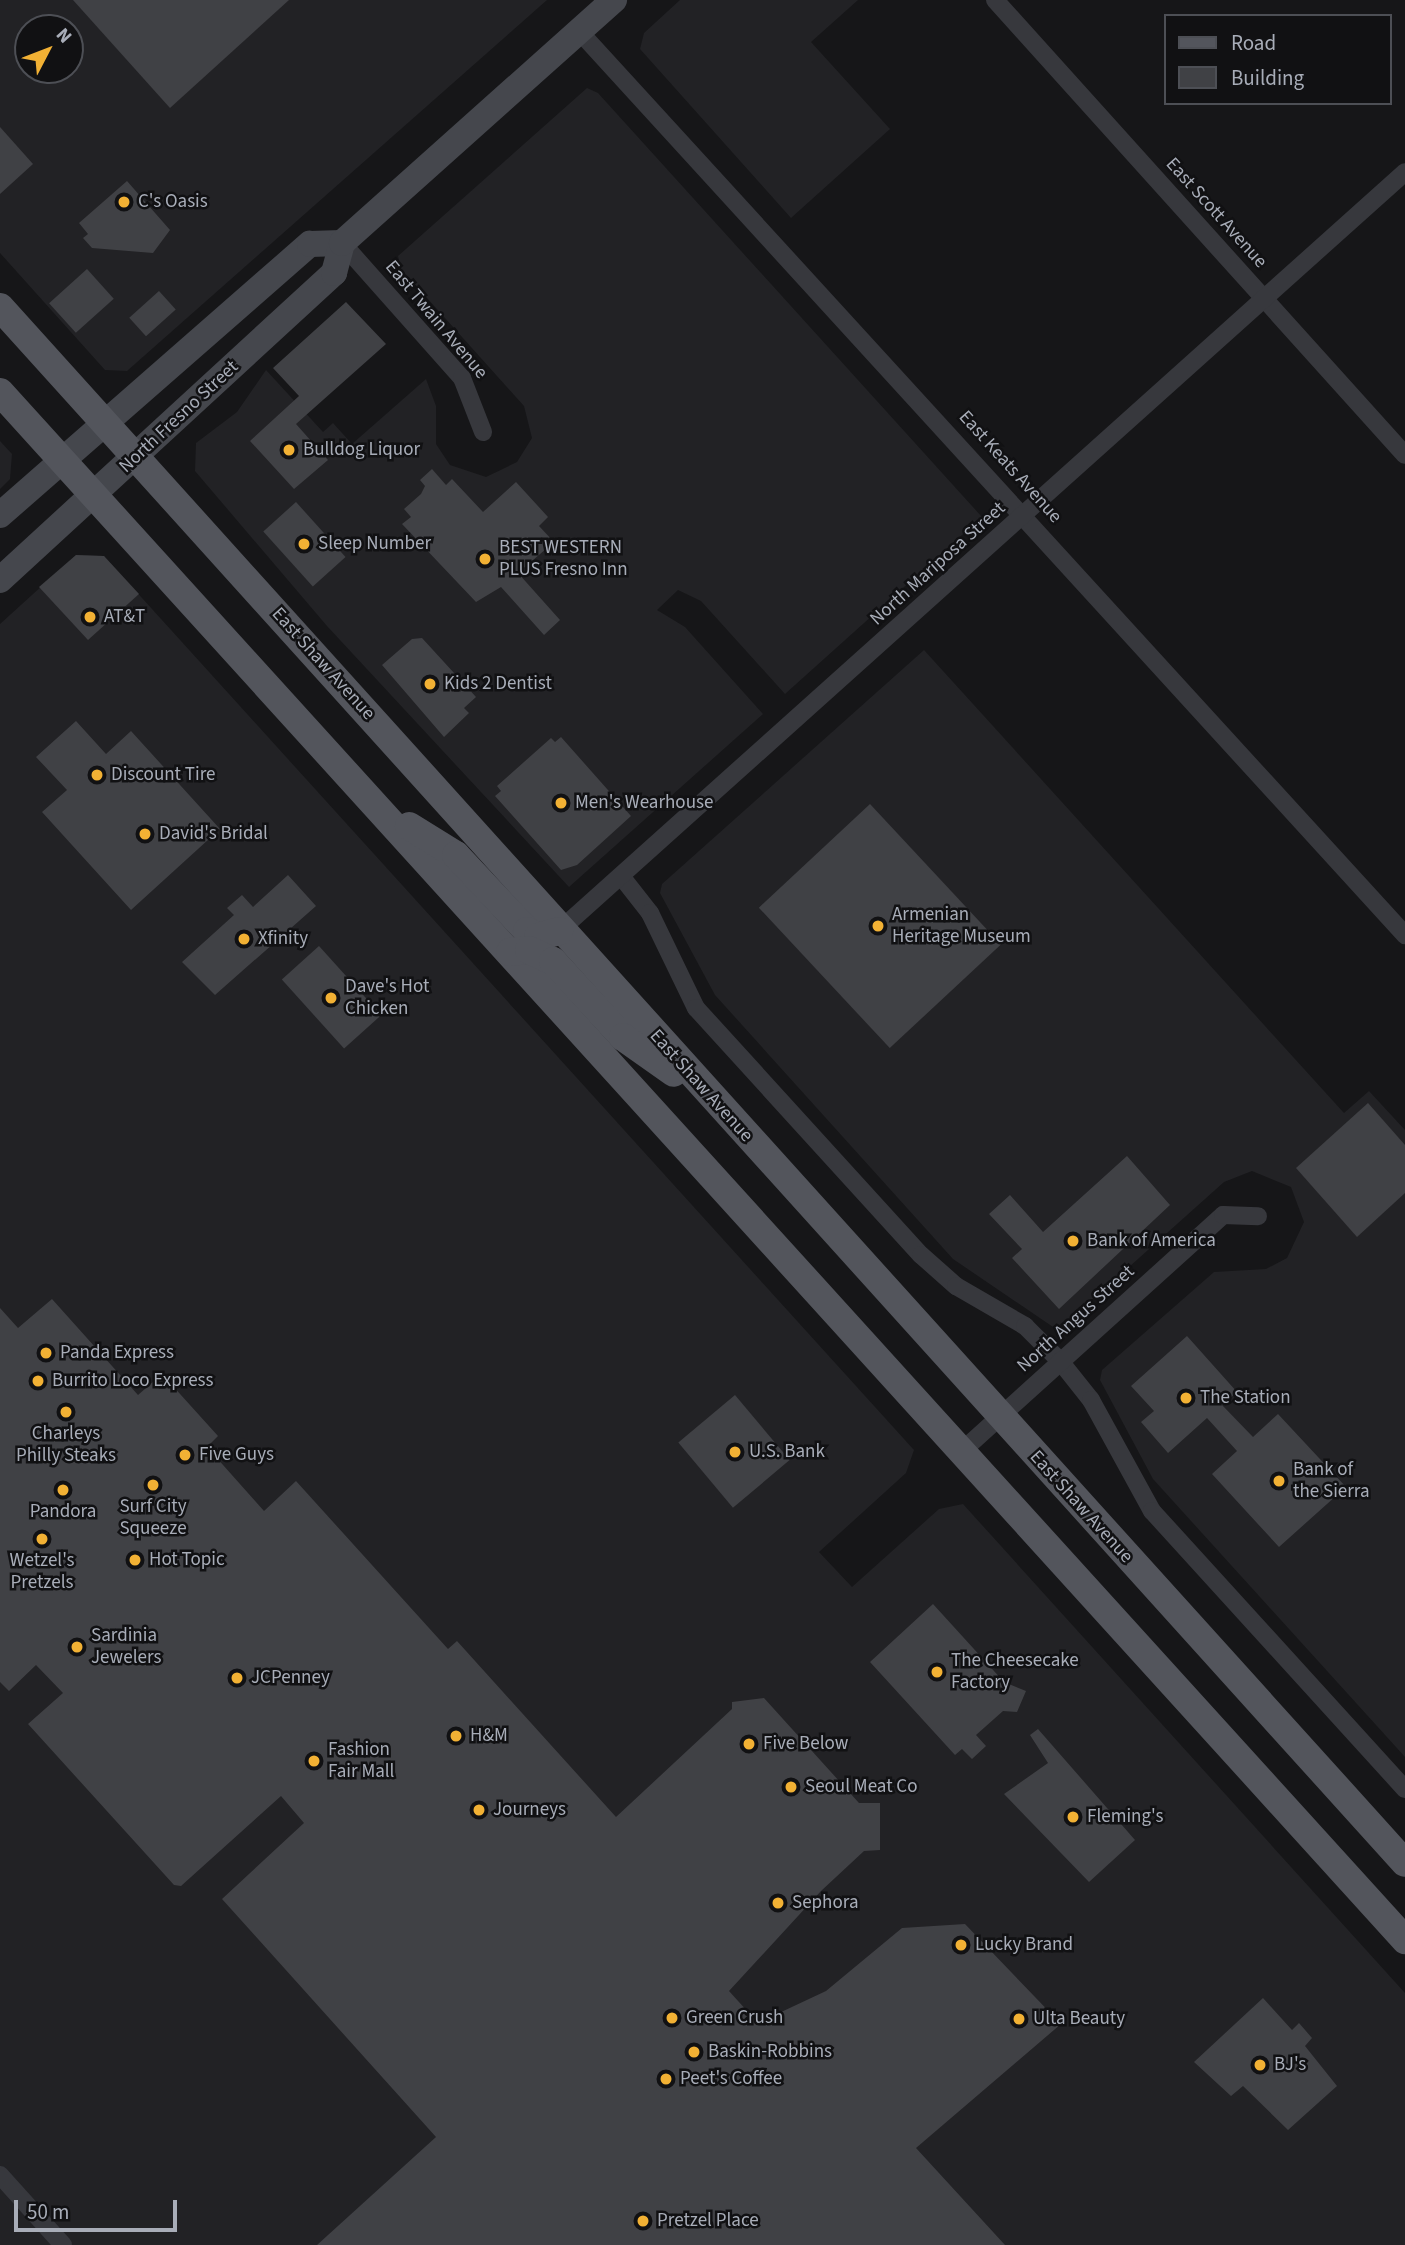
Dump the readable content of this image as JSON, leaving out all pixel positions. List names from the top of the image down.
{
  "streets": {
    "main road": ["North Fresno Street", "East Shaw Avenue"],
    "street": [
      "East Scott Avenue",
      "East Twain Avenue",
      "East Keats Avenue",
      "North Mariposa Street",
      "North Angus Street"
    ]
  },
  "crossings": [
    ["East Scott Avenue", "North Mariposa Street"],
    ["East Twain Avenue", "North Fresno Street"],
    ["North Fresno Street", "East Keats Avenue"],
    ["North Fresno Street", "East Shaw Avenue"],
    ["East Keats Avenue", "North Mariposa Street"],
    ["North Mariposa Street", "East Shaw Avenue"],
    ["East Shaw Avenue", "North Angus Street"]
  ],
  "places": [
    "C's Oasis",
    "Bulldog Liquor",
    "Sleep Number",
    "BEST WESTERN PLUS Fresno Inn",
    "AT&T",
    "Kids 2 Dentist",
    "Discount Tire",
    "Men's Wearhouse",
    "David's Bridal",
    "Armenian Heritage Museum",
    "Xfinity",
    "Dave's Hot Chicken",
    "Bank of America",
    "Panda Express",
    "Burrito Loco Express",
    "The Station",
    "Charleys Philly Steaks",
    "U.S. Bank",
    "Five Guys",
    "Bank of the Sierra",
    "Surf City Squeeze",
    "Pandora",
    "Wetzel's Pretzels",
    "Hot Topic",
    "Sardinia Jewelers",
    "The Cheesecake Factory",
    "JCPenney",
    "H&M",
    "Five Below",
    "Fashion Fair Mall",
    "Seoul Meat Co",
    "Journeys",
    "Fleming's",
    "Sephora",
    "Lucky Brand",
    "Green Crush",
    "Ulta Beauty",
    "Baskin-Robbins",
    "BJ's",
    "Peet's Coffee",
    "Pretzel Place"
  ],
  "legend": ["Road", "Building"],
  "scale_bar": "50 m",
  "north": "top right"
}
